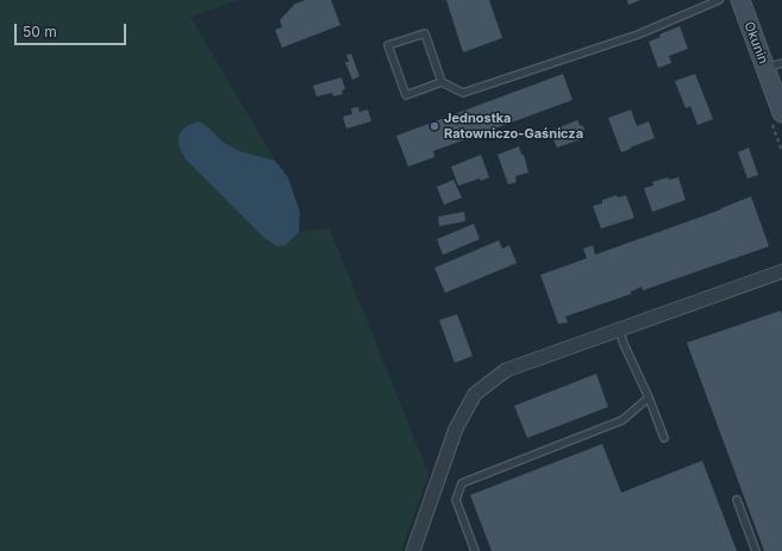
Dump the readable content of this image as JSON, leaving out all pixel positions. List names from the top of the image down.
{
  "streets": {
    "main road": ["Okunin"]
  },
  "places": ["Jednostka Ratowniczo-Gaśnicza"],
  "scale_bar": "50 m"
}
